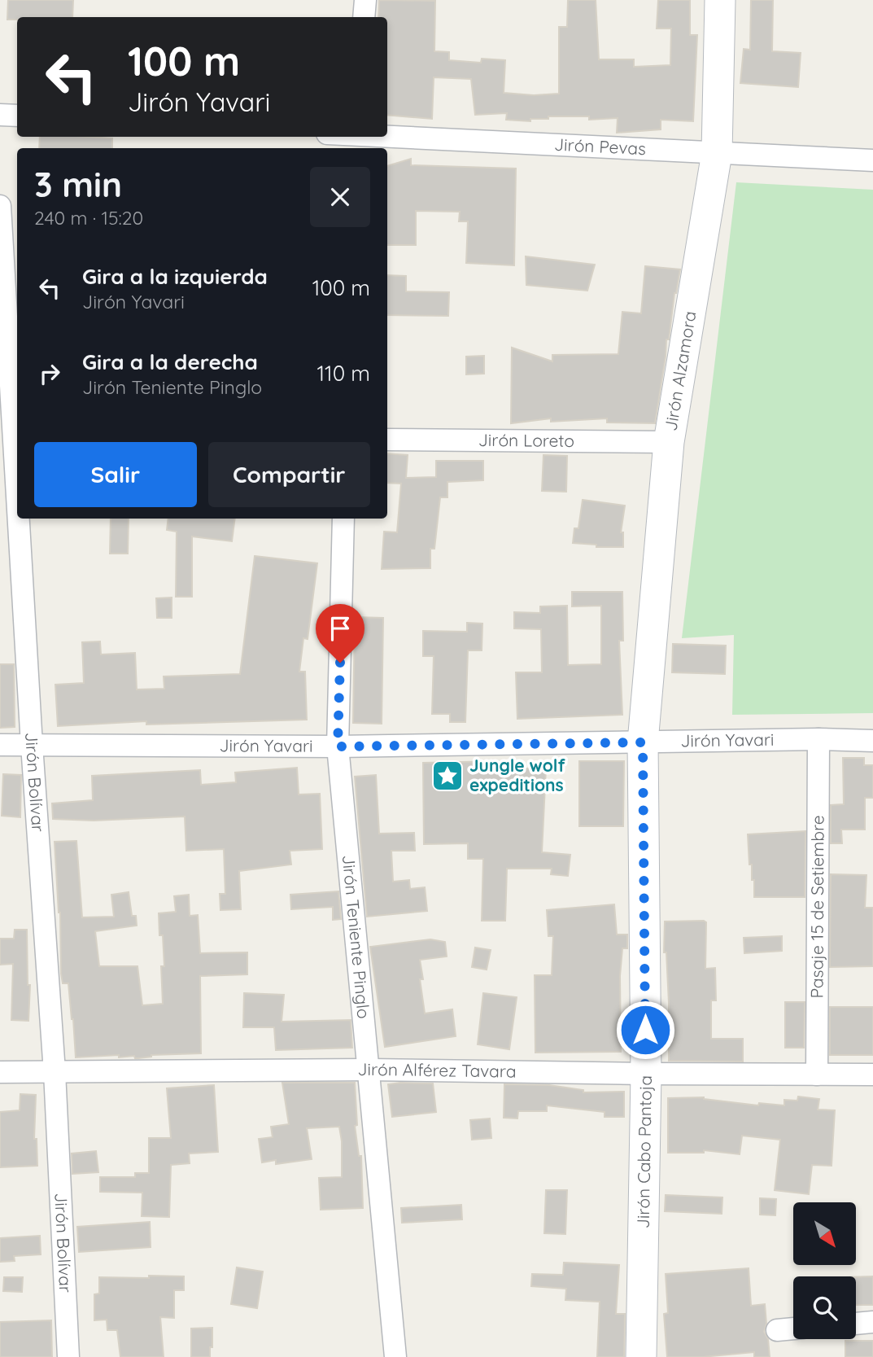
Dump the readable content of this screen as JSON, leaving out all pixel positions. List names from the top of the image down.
{
  "streets": {
    "street": [
      "Jirón Pevas",
      "Jirón Alzamora",
      "Jirón Loreto",
      "Jirón Yavari",
      "Jirón Bolívar",
      "Pasaje 15 de Setiembre",
      "Jirón Teniente Pinglo",
      "Jirón Alférez Tavara",
      "Jirón Cabo Pantoja"
    ]
  },
  "crossings": [
    ["Jirón Pevas", "Jirón Alzamora"],
    ["Jirón Alzamora", "Jirón Loreto"],
    ["Jirón Alzamora", "Jirón Yavari"],
    ["Jirón Alzamora", "Jirón Cabo Pantoja"],
    ["Jirón Yavari", "Jirón Bolívar"],
    ["Jirón Yavari", "Pasaje 15 de Setiembre"],
    ["Jirón Yavari", "Jirón Teniente Pinglo"],
    ["Jirón Yavari", "Jirón Cabo Pantoja"],
    ["Jirón Bolívar", "Jirón Alférez Tavara"],
    ["Pasaje 15 de Setiembre", "Jirón Alférez Tavara"],
    ["Jirón Teniente Pinglo", "Jirón Alférez Tavara"],
    ["Jirón Alférez Tavara", "Jirón Cabo Pantoja"]
  ],
  "places": {
    "place": ["Jungle wolf expeditions"]
  },
  "north": "bottom right",
  "page": {
    "turn": ["100 m", "Jirón Yavari"],
    "heading": ["3 min", "240 m · 15:20"],
    "list": [
      {
        "name": "Gira a la izquierda",
        "note": "Jirón Yavari",
        "value": "100 m"
      },
      {
        "name": "Gira a la derecha",
        "note": "Jirón Teniente Pinglo",
        "value": "110 m"
      }
    ],
    "buttons": ["Salir", "Compartir"]
  }
}
